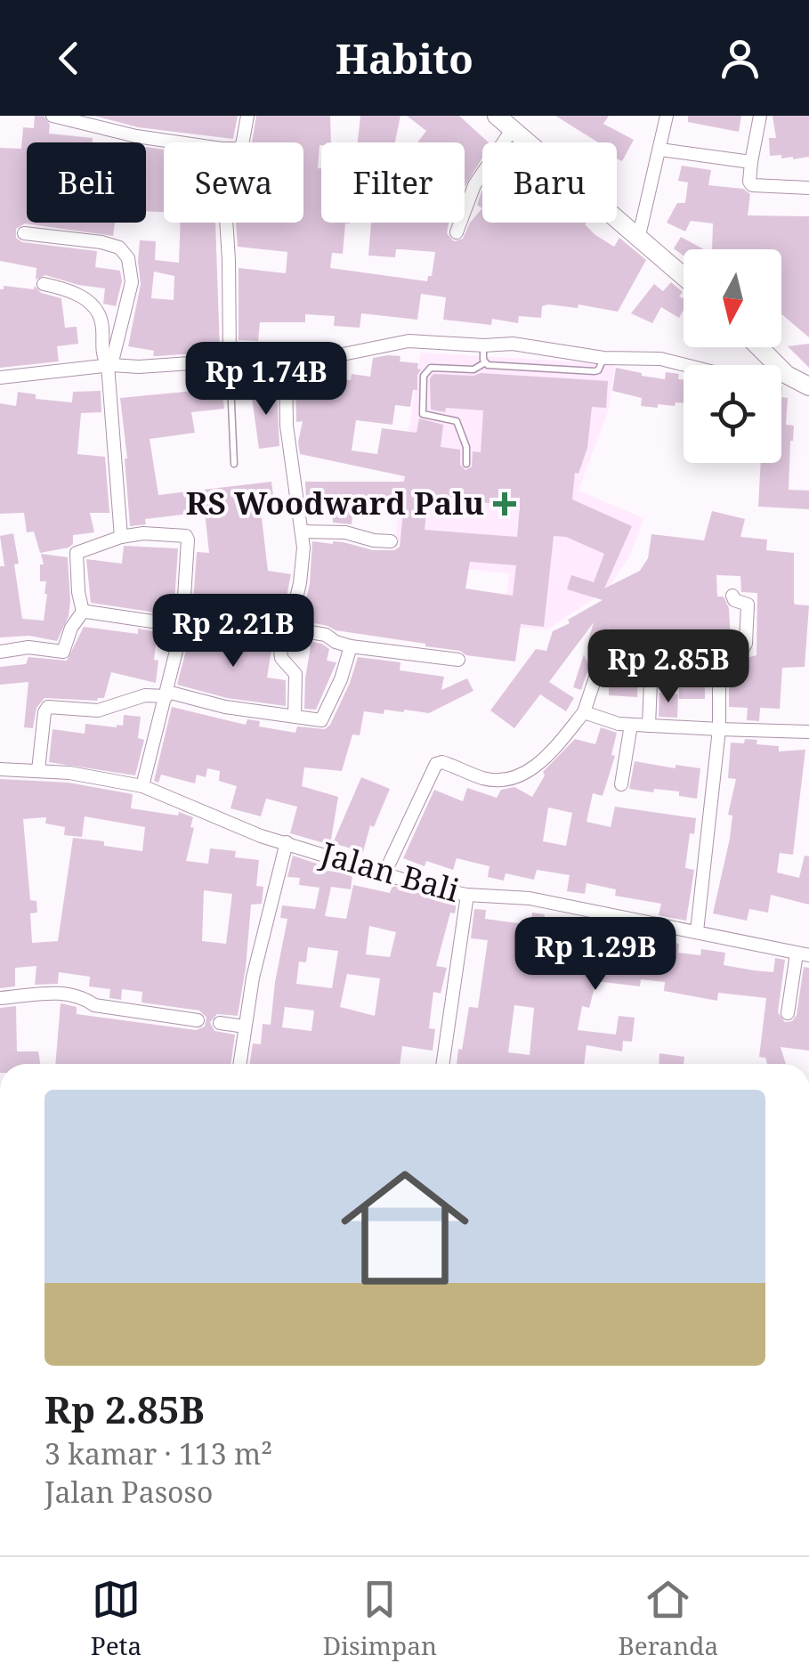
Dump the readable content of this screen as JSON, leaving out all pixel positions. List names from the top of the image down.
{
  "streets": {
    "street": ["Jalan Bali"]
  },
  "places": {
    "health": ["RS Woodward Palu"]
  },
  "north": "bottom",
  "page": {
    "header": "Habito",
    "chip": [
      "Beli",
      "Sewa",
      "Filter",
      "Baru"
    ],
    "price": [
      "Rp 1.74B",
      "Rp 2.21B",
      "Rp 2.85B",
      "Rp 1.29B"
    ],
    "list": [
      {
        "name": "Rp 2.85B",
        "note": "3 kamar · 113 m² · Jalan Pasoso"
      }
    ],
    "tabs": ["Peta", "Disimpan", "Beranda"]
  }
}
